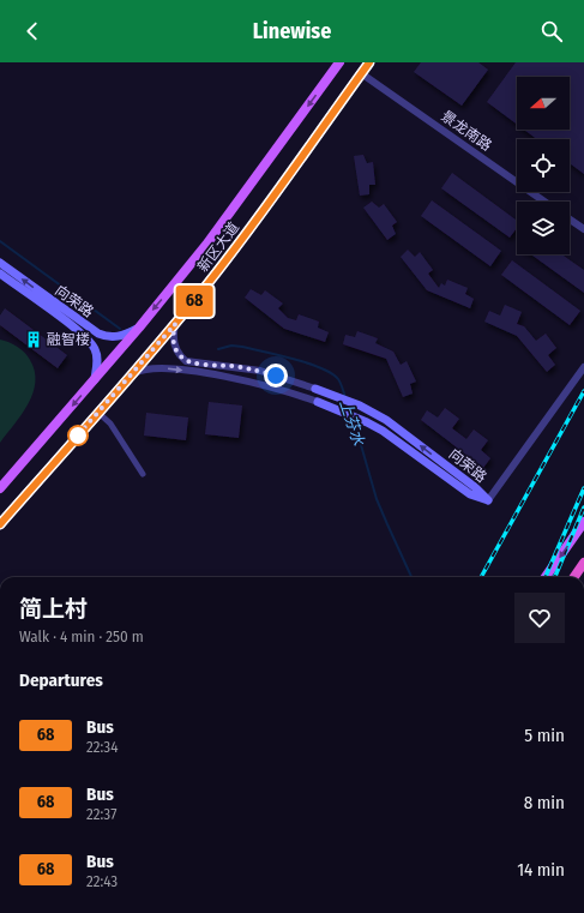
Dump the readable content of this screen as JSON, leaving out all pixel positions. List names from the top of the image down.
{
  "streets": {
    "main road": ["新区大道", "向荣路"],
    "street": ["景龙南路"]
  },
  "crossings": [
    ["景龙南路", "新区大道"],
    ["新区大道", "向荣路"]
  ],
  "water": ["上芬水"],
  "places": {
    "building": ["融智楼"]
  },
  "lines": ["bus line 68"],
  "north": "left",
  "page": {
    "header": "Linewise",
    "on_map": "68",
    "heading": [
      ["简上村", "Walk · 4 min · 250 m"],
      "Departures"
    ],
    "list": [
      {
        "mark": "68",
        "name": "Bus",
        "note": "22:34",
        "value": "5 min"
      },
      {
        "mark": "68",
        "name": "Bus",
        "note": "22:37",
        "value": "8 min"
      },
      {
        "mark": "68",
        "name": "Bus",
        "note": "22:43",
        "value": "14 min"
      }
    ]
  }
}
